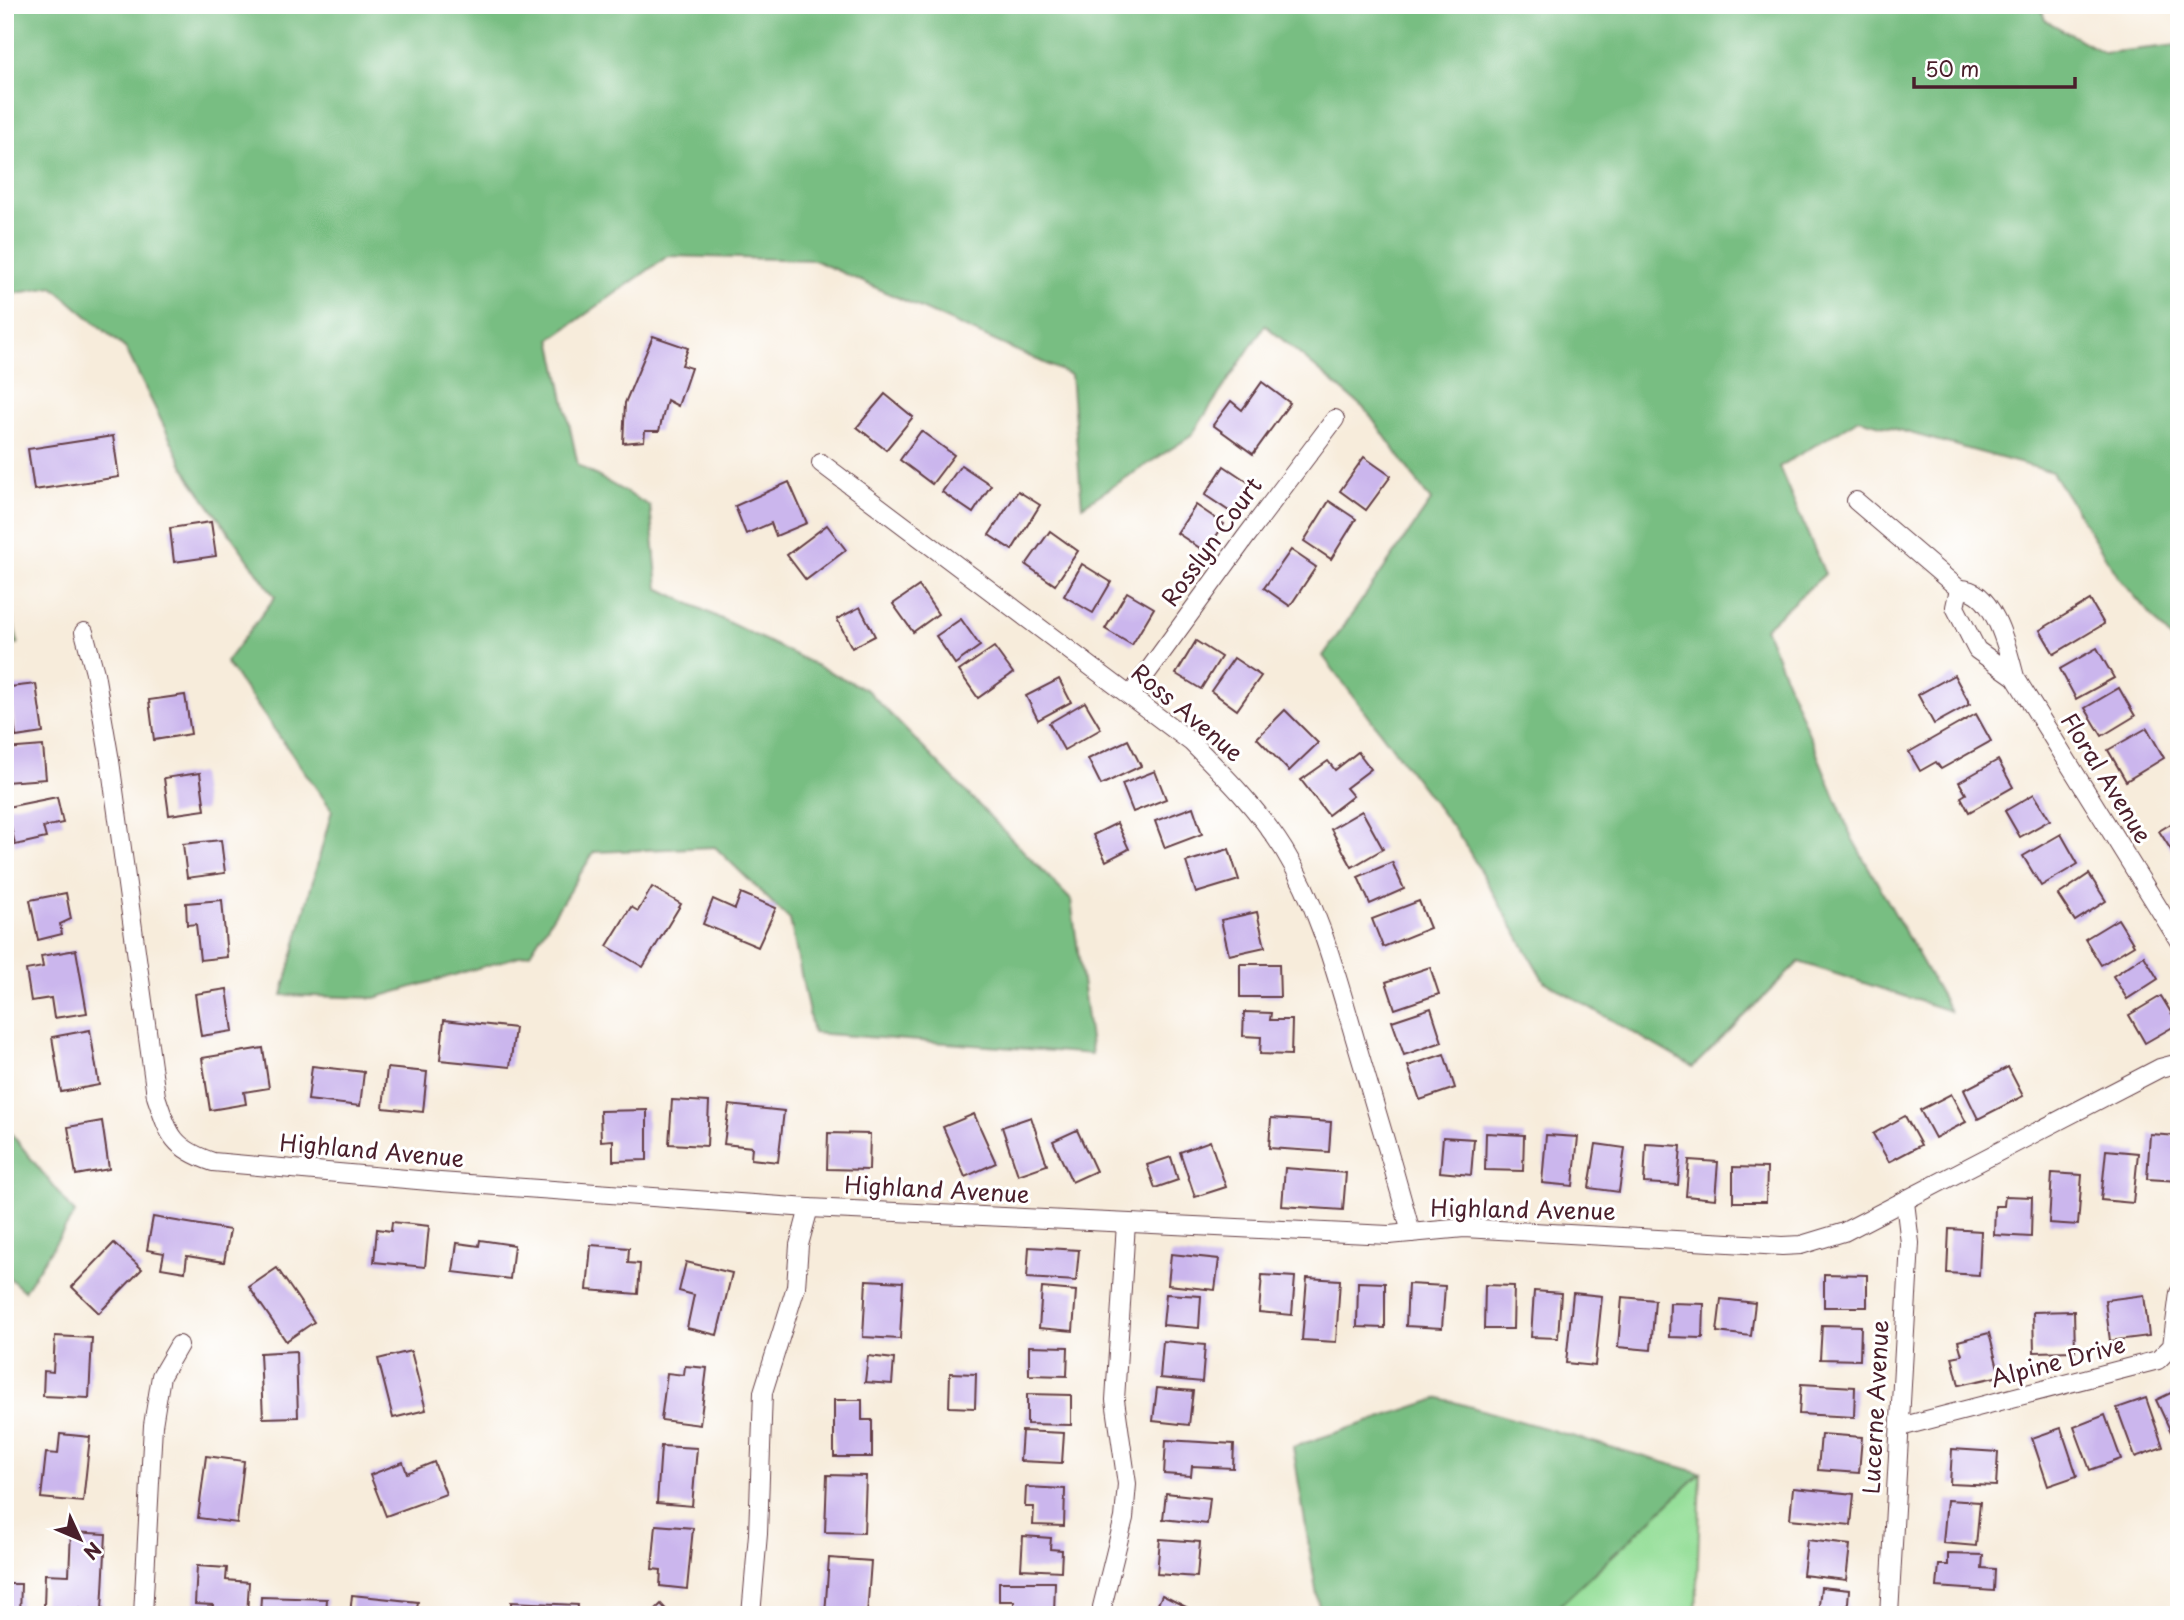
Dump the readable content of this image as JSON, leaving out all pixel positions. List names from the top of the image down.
{
  "streets": {
    "street": [
      "Rosslyn Court",
      "Ross Avenue",
      "Floral Avenue",
      "Highland Avenue",
      "Alpine Drive",
      "Lucerne Avenue"
    ]
  },
  "crossings": [
    ["Rosslyn Court", "Ross Avenue"],
    ["Ross Avenue", "Highland Avenue"],
    ["Highland Avenue", "Lucerne Avenue"],
    ["Alpine Drive", "Lucerne Avenue"]
  ],
  "scale_bar": "50 m",
  "north": "bottom right"
}
